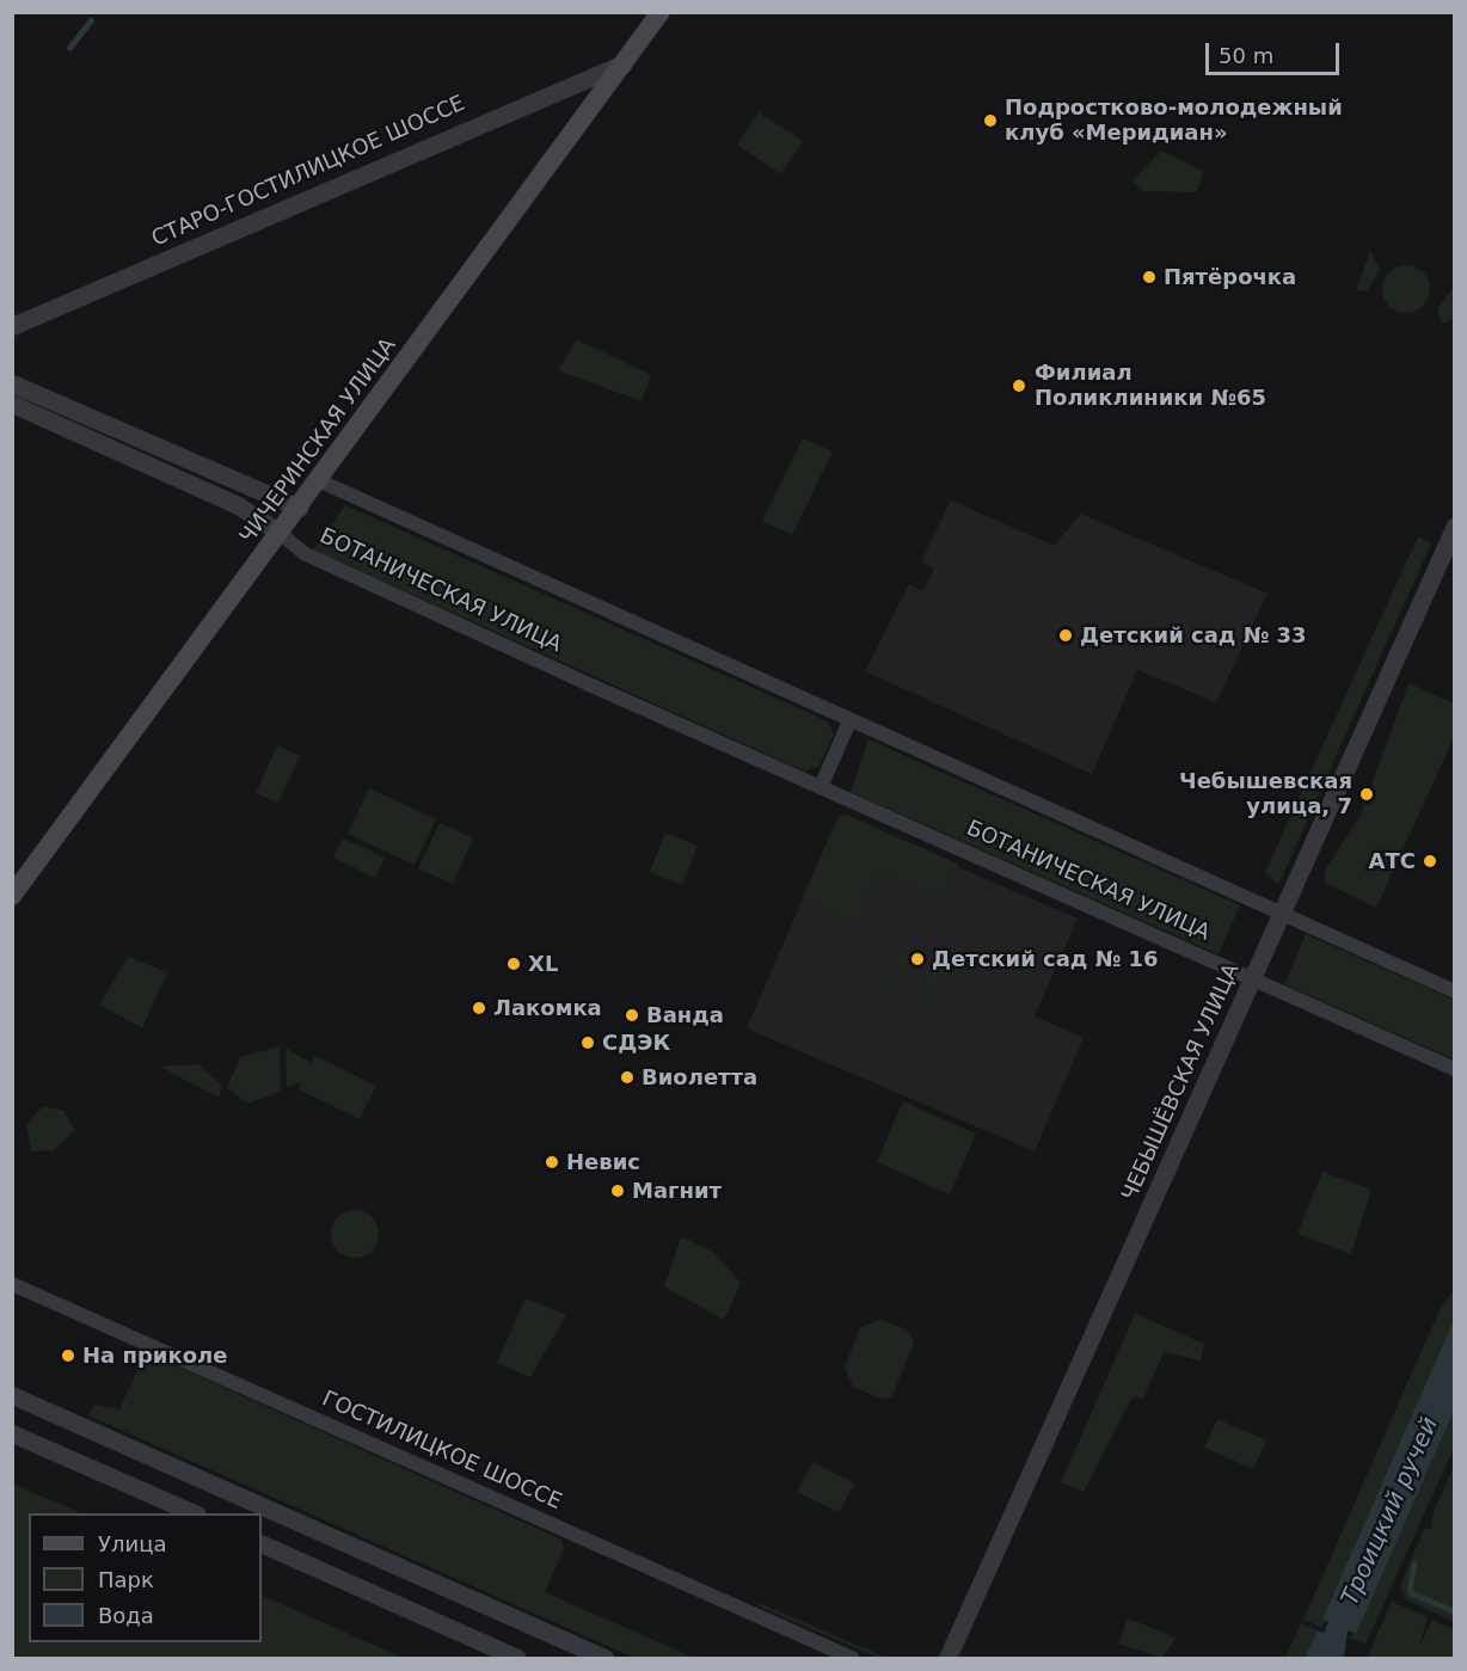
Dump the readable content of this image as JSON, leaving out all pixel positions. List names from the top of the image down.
{
  "streets": {
    "main road": ["ЧИЧЕРИНСКАЯ УЛИЦА"],
    "street": [
      "СТАРО-ГОСТИЛИЦКОЕ ШОССЕ",
      "БОТАНИЧЕСКАЯ УЛИЦА",
      "ЧЕБЫШЁВСКАЯ УЛИЦА",
      "ГОСТИЛИЦКОЕ ШОССЕ"
    ]
  },
  "crossings": [
    ["СТАРО-ГОСТИЛИЦКОЕ ШОССЕ", "ЧИЧЕРИНСКАЯ УЛИЦА"],
    ["ЧИЧЕРИНСКАЯ УЛИЦА", "БОТАНИЧЕСКАЯ УЛИЦА"],
    ["БОТАНИЧЕСКАЯ УЛИЦА", "ЧЕБЫШЁВСКАЯ УЛИЦА"]
  ],
  "water": ["Троицкий ручей"],
  "places": [
    "Подростково-молодежный клуб «Меридиан»",
    "Пятёрочка",
    "Филиал Поликлиники №65",
    "Детский сад № 33",
    "Чебышевская улица, 7",
    "АТС",
    "Детский сад № 16",
    "XL",
    "Лакомка",
    "Ванда",
    "СДЭК",
    "Виолетта",
    "Невис",
    "Магнит",
    "На приколе"
  ],
  "legend": ["Улица", "Парк", "Вода"],
  "scale_bar": "50 m"
}
